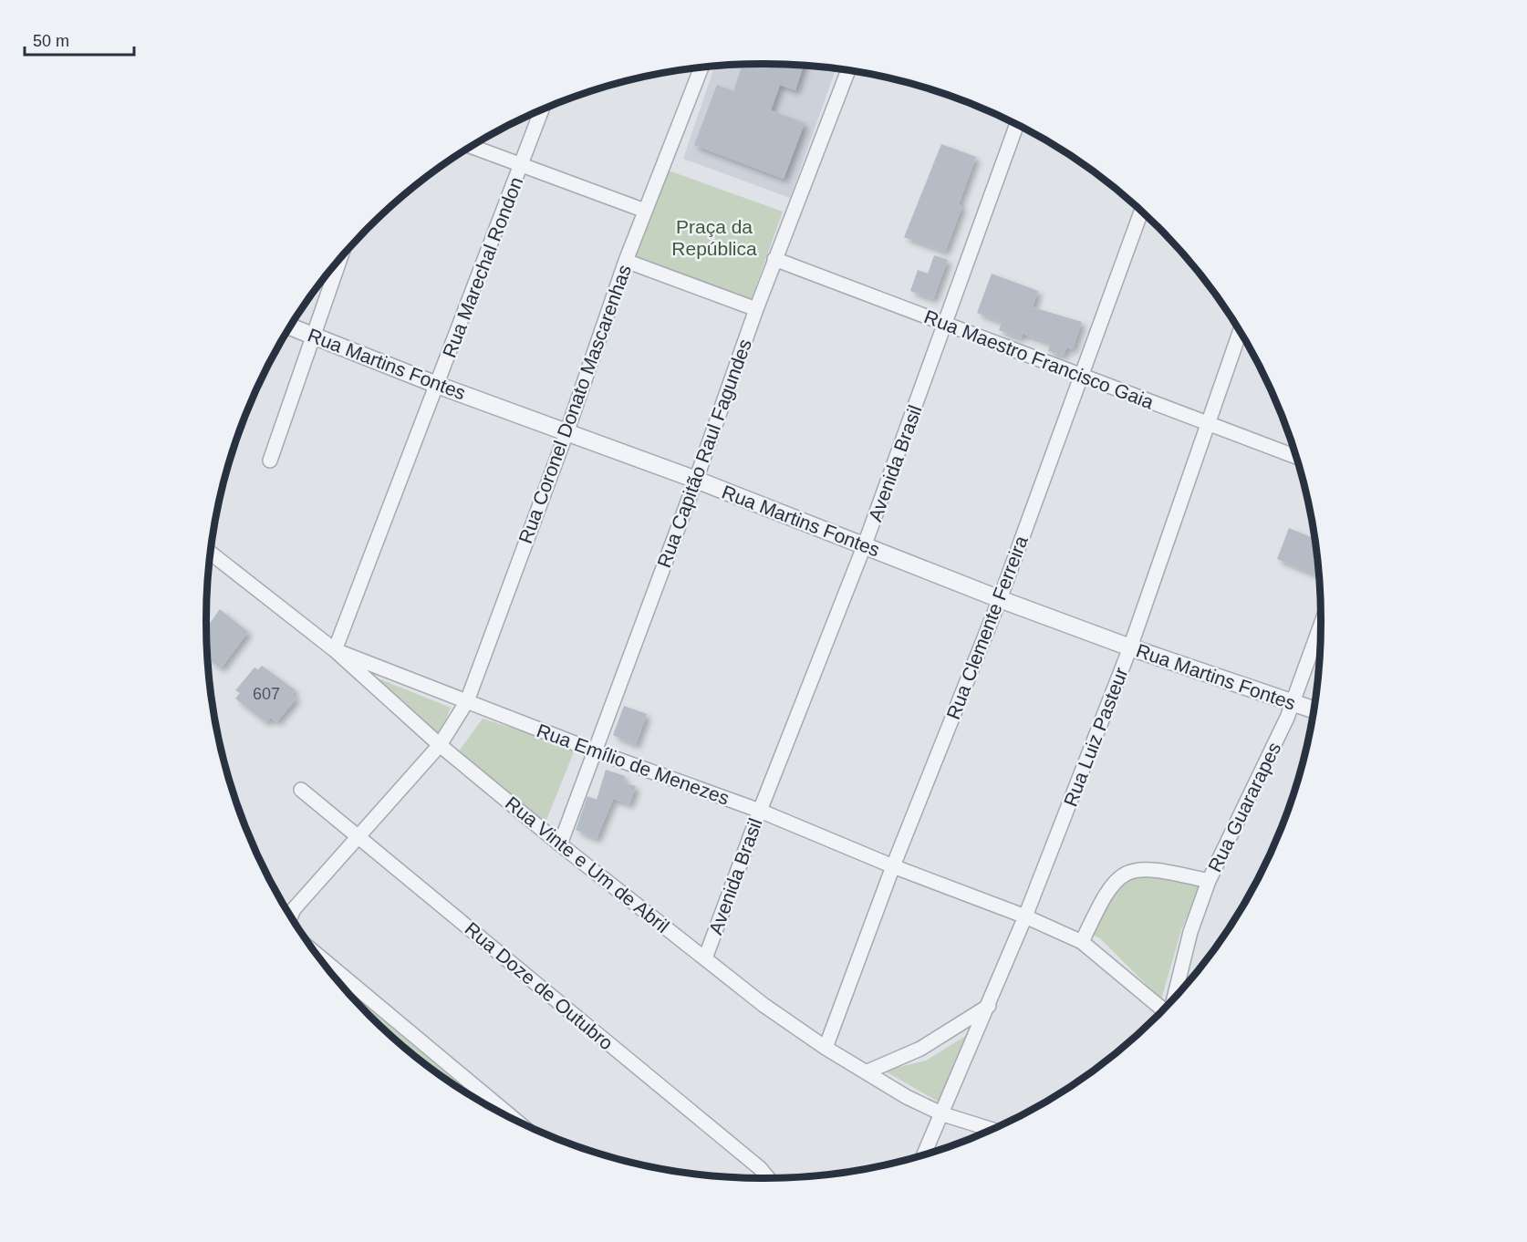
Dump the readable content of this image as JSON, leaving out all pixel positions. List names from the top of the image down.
{
  "streets": {
    "street": [
      "Rua Marechal Rondon",
      "Rua Maestro Francisco Gaia",
      "Rua Martins Fontes",
      "Rua Coronel Donato Mascarenhas",
      "Rua Capitão Raul Fagundes",
      "Avenida Brasil",
      "Rua Clemente Ferreira",
      "Rua Luiz Pasteur",
      "Rua Emílio de Menezes",
      "Rua Guararapes",
      "Rua Vinte e Um de Abril",
      "Rua Doze de Outubro"
    ]
  },
  "crossings": [
    ["Rua Marechal Rondon", "Rua Martins Fontes"],
    ["Rua Marechal Rondon", "Rua Emílio de Menezes"],
    ["Rua Marechal Rondon", "Rua Vinte e Um de Abril"],
    ["Rua Maestro Francisco Gaia", "Rua Capitão Raul Fagundes"],
    ["Rua Maestro Francisco Gaia", "Avenida Brasil"],
    ["Rua Maestro Francisco Gaia", "Rua Clemente Ferreira"],
    ["Rua Maestro Francisco Gaia", "Rua Luiz Pasteur"],
    ["Rua Martins Fontes", "Rua Coronel Donato Mascarenhas"],
    ["Rua Martins Fontes", "Rua Capitão Raul Fagundes"],
    ["Rua Martins Fontes", "Avenida Brasil"],
    ["Rua Martins Fontes", "Rua Clemente Ferreira"],
    ["Rua Martins Fontes", "Rua Luiz Pasteur"],
    ["Rua Martins Fontes", "Rua Guararapes"],
    ["Rua Coronel Donato Mascarenhas", "Rua Emílio de Menezes"],
    ["Rua Coronel Donato Mascarenhas", "Rua Vinte e Um de Abril"],
    ["Rua Coronel Donato Mascarenhas", "Rua Doze de Outubro"],
    ["Rua Capitão Raul Fagundes", "Rua Emílio de Menezes"],
    ["Rua Capitão Raul Fagundes", "Rua Vinte e Um de Abril"],
    ["Avenida Brasil", "Rua Emílio de Menezes"],
    ["Avenida Brasil", "Rua Vinte e Um de Abril"],
    ["Rua Clemente Ferreira", "Rua Emílio de Menezes"],
    ["Rua Clemente Ferreira", "Rua Vinte e Um de Abril"],
    ["Rua Luiz Pasteur", "Rua Emílio de Menezes"],
    ["Rua Luiz Pasteur", "Rua Vinte e Um de Abril"],
    ["Rua Emílio de Menezes", "Rua Vinte e Um de Abril"]
  ],
  "parks": ["Praça da República"],
  "house_numbers": ["607"],
  "scale_bar": "50 m"
}
